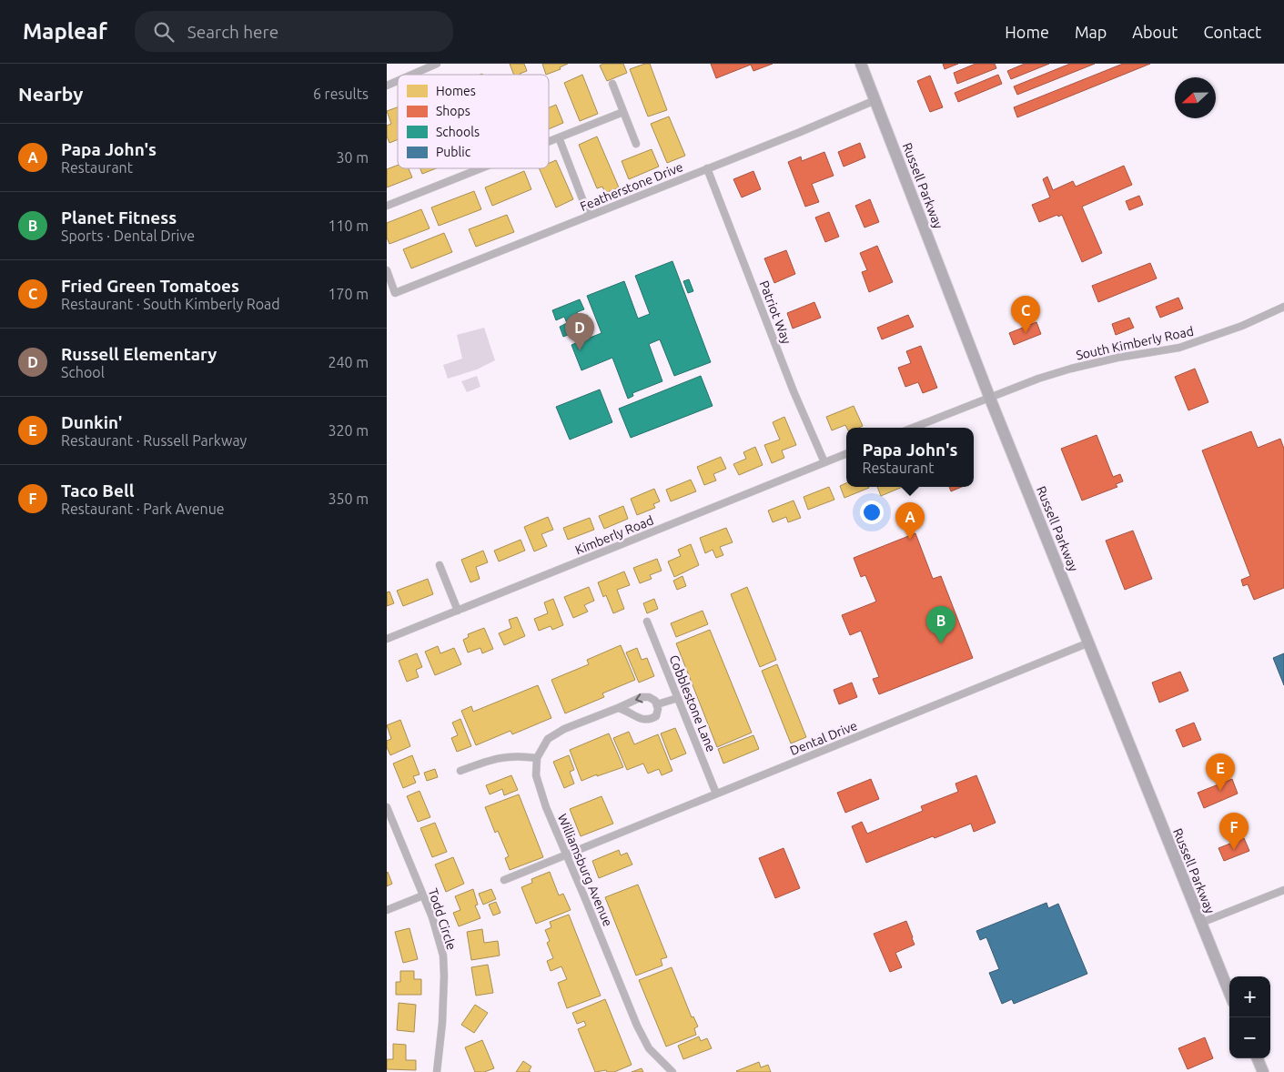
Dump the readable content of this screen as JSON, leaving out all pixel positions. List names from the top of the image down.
{
  "streets": {
    "main road": ["Russell Parkway"],
    "street": [
      "Featherstone Drive",
      "Patriot Way",
      "South Kimberly Road",
      "Kimberly Road",
      "Cobblestone Lane",
      "Dental Drive",
      "Williamsburg Avenue",
      "Todd Circle"
    ]
  },
  "crossings": [
    ["Russell Parkway", "Featherstone Drive"],
    ["Russell Parkway", "South Kimberly Road"],
    ["Russell Parkway", "Dental Drive"],
    ["Featherstone Drive", "Patriot Way"],
    ["Patriot Way", "Kimberly Road"],
    ["Cobblestone Lane", "Dental Drive"],
    ["Dental Drive", "Williamsburg Avenue"]
  ],
  "legend": [
    "Homes",
    "Shops",
    "Schools",
    "Public"
  ],
  "north": "left",
  "page": {
    "header": "Mapleaf",
    "search": "Search here",
    "nav": [
      "Home",
      "Map",
      "About",
      "Contact"
    ],
    "heading": ["Nearby", "6 results"],
    "list": [
      {
        "mark": "A",
        "name": "Papa John's",
        "note": "Restaurant",
        "value": "30 m"
      },
      {
        "mark": "B",
        "name": "Planet Fitness",
        "note": "Sports · Dental Drive",
        "value": "110 m"
      },
      {
        "mark": "C",
        "name": "Fried Green Tomatoes",
        "note": "Restaurant · South Kimberly Road",
        "value": "170 m"
      },
      {
        "mark": "D",
        "name": "Russell Elementary",
        "note": "School",
        "value": "240 m"
      },
      {
        "mark": "E",
        "name": "Dunkin'",
        "note": "Restaurant · Russell Parkway",
        "value": "320 m"
      },
      {
        "mark": "F",
        "name": "Taco Bell",
        "note": "Restaurant · Park Avenue",
        "value": "350 m"
      }
    ],
    "pins": [
      "C",
      "D",
      "A",
      "B",
      "E",
      "F"
    ],
    "popup": ["Papa John's", "Restaurant"],
    "map_buttons": ["+", "−"]
  }
}
